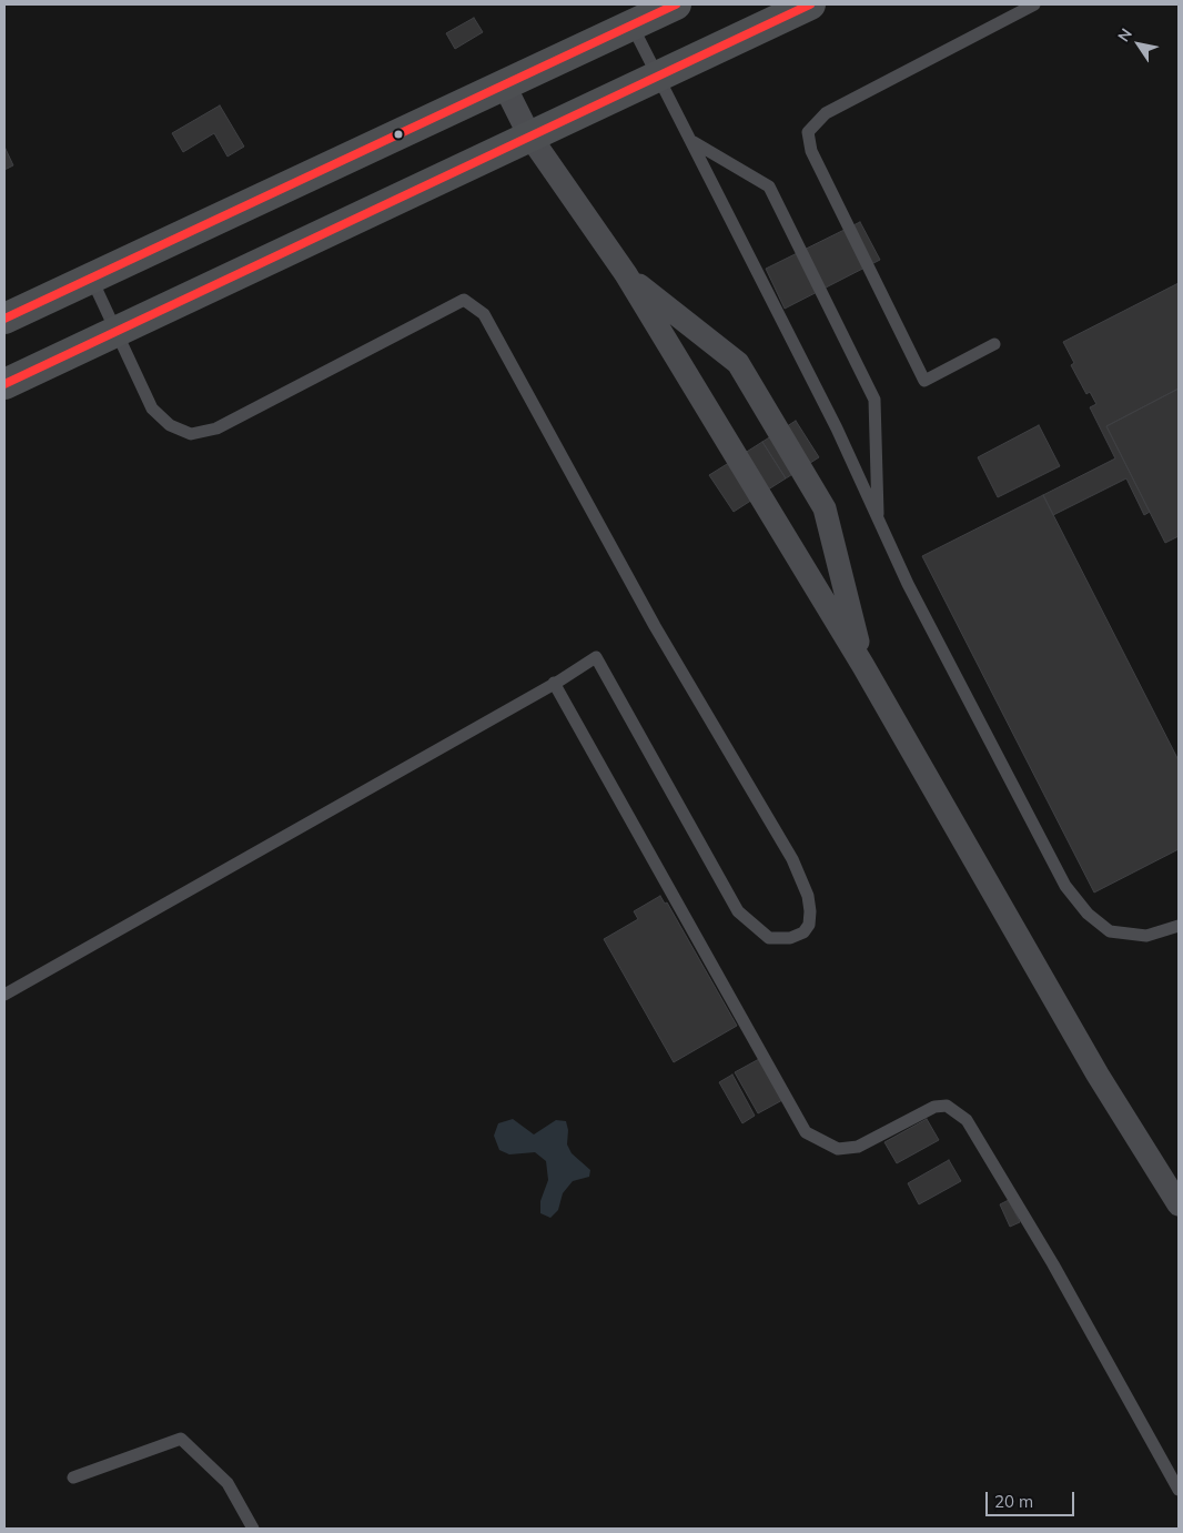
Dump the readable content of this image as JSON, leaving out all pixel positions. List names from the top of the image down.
{
  "scale_bar": "20 m",
  "north": "top left"
}
